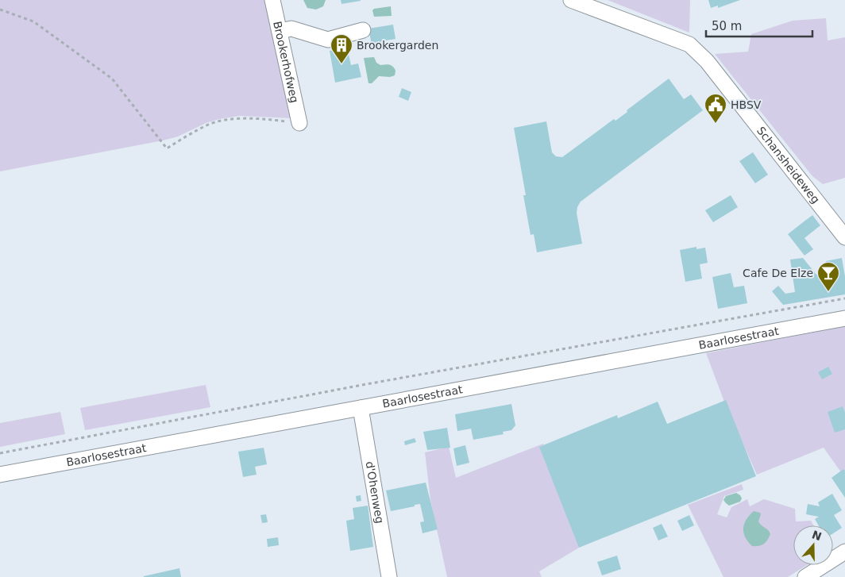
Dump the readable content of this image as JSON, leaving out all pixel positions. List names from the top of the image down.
{
  "streets": {
    "street": [
      "Brookerhofweg",
      "Schansheideweg",
      "Baarlosestraat",
      "d'Ohenweg"
    ]
  },
  "crossings": [
    ["Baarlosestraat", "d'Ohenweg"]
  ],
  "places": {
    "building": ["Brookergarden"],
    "public building": ["HBSV"],
    "bar": ["Cafe De Elze"]
  },
  "scale_bar": "50 m",
  "north": "top"
}
